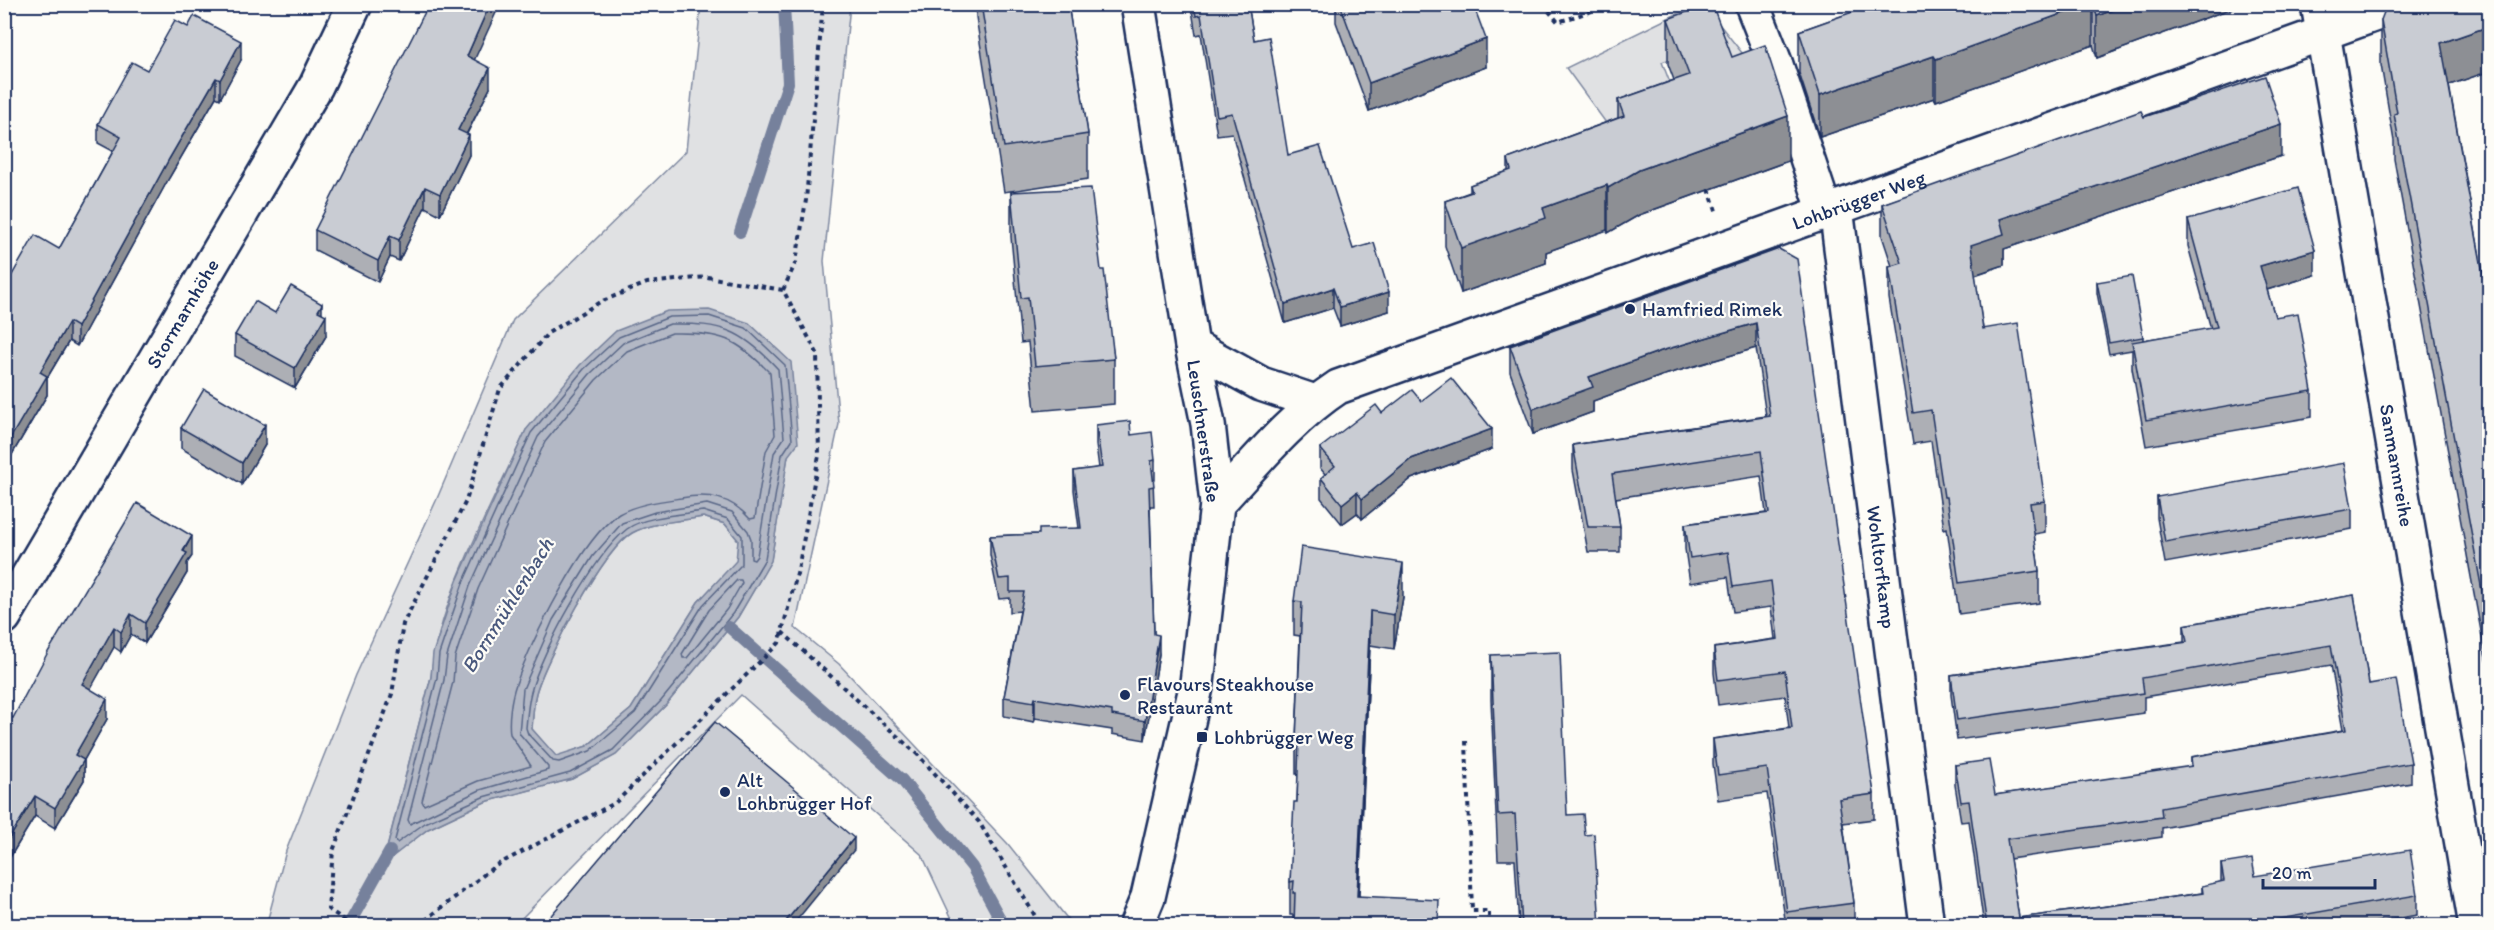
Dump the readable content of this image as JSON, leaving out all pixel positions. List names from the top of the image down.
{
  "streets": {
    "street": [
      "Lohbrügger Weg",
      "Stormarnhöhe",
      "Leuschnerstraße",
      "Sanmannreihe",
      "Wohltorfkamp"
    ]
  },
  "crossings": [
    ["Lohbrügger Weg", "Leuschnerstraße"],
    ["Lohbrügger Weg", "Sanmannreihe"],
    ["Lohbrügger Weg", "Wohltorfkamp"]
  ],
  "water": ["Bornmühlenbach"],
  "places": {
    "other": ["Hamfried Rimek", "Flavours Steakhouse Restaurant", "Alt Lohbrügger Hof"],
    "transit": ["Lohbrügger Weg"]
  },
  "scale_bar": "20 m"
}
